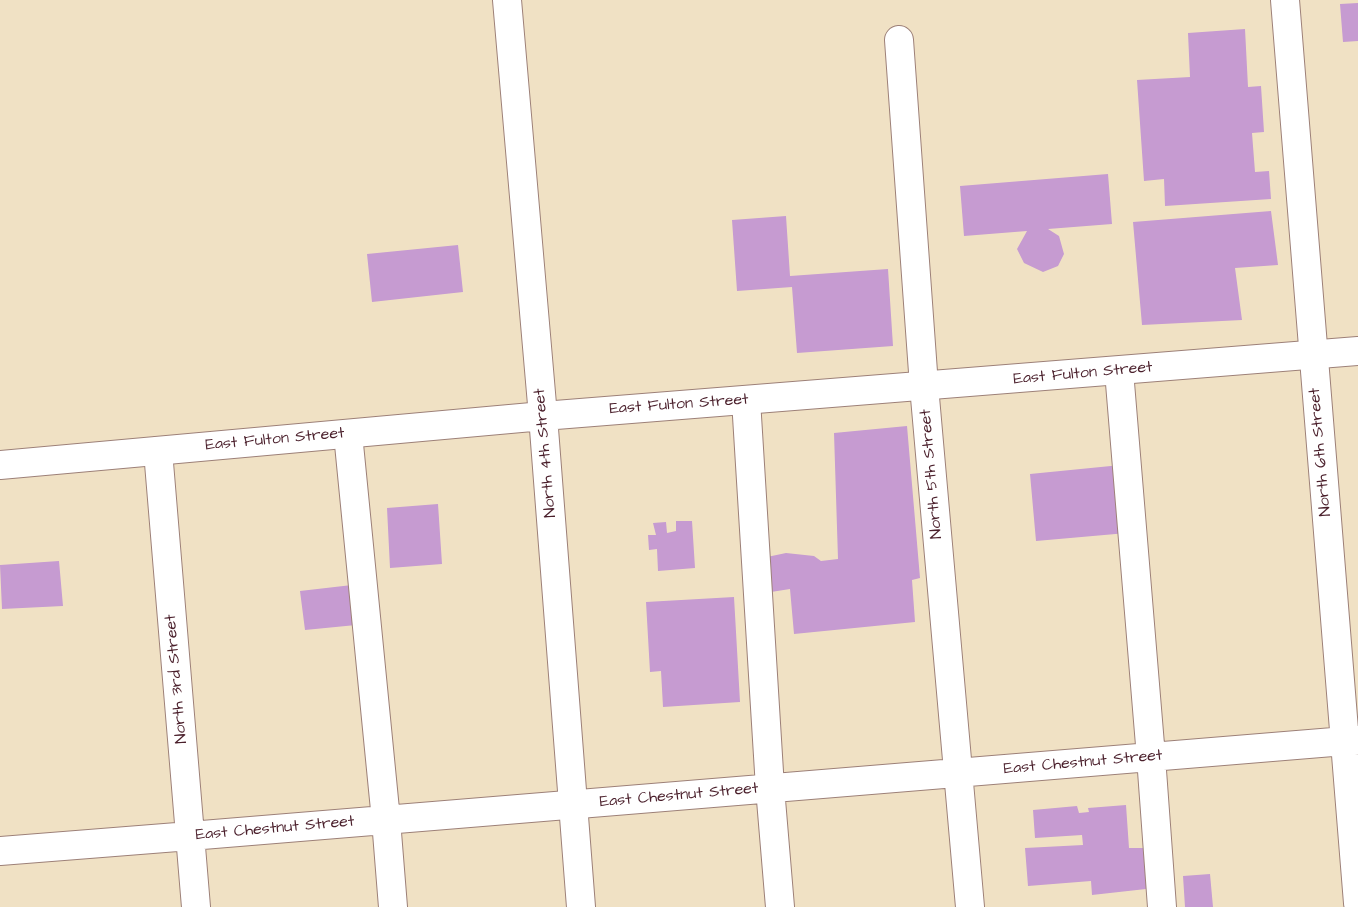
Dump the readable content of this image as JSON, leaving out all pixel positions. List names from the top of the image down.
{
  "streets": {
    "street": [
      "East Fulton Street",
      "North 6th Street",
      "North 4th Street",
      "North 5th Street",
      "North 3rd Street",
      "East Chestnut Street"
    ]
  },
  "crossings": [
    ["East Fulton Street", "North 6th Street"],
    ["East Fulton Street", "North 4th Street"],
    ["East Fulton Street", "North 5th Street"],
    ["East Fulton Street", "North 3rd Street"],
    ["North 6th Street", "East Chestnut Street"],
    ["North 4th Street", "East Chestnut Street"],
    ["North 5th Street", "East Chestnut Street"],
    ["North 3rd Street", "East Chestnut Street"]
  ]
}
